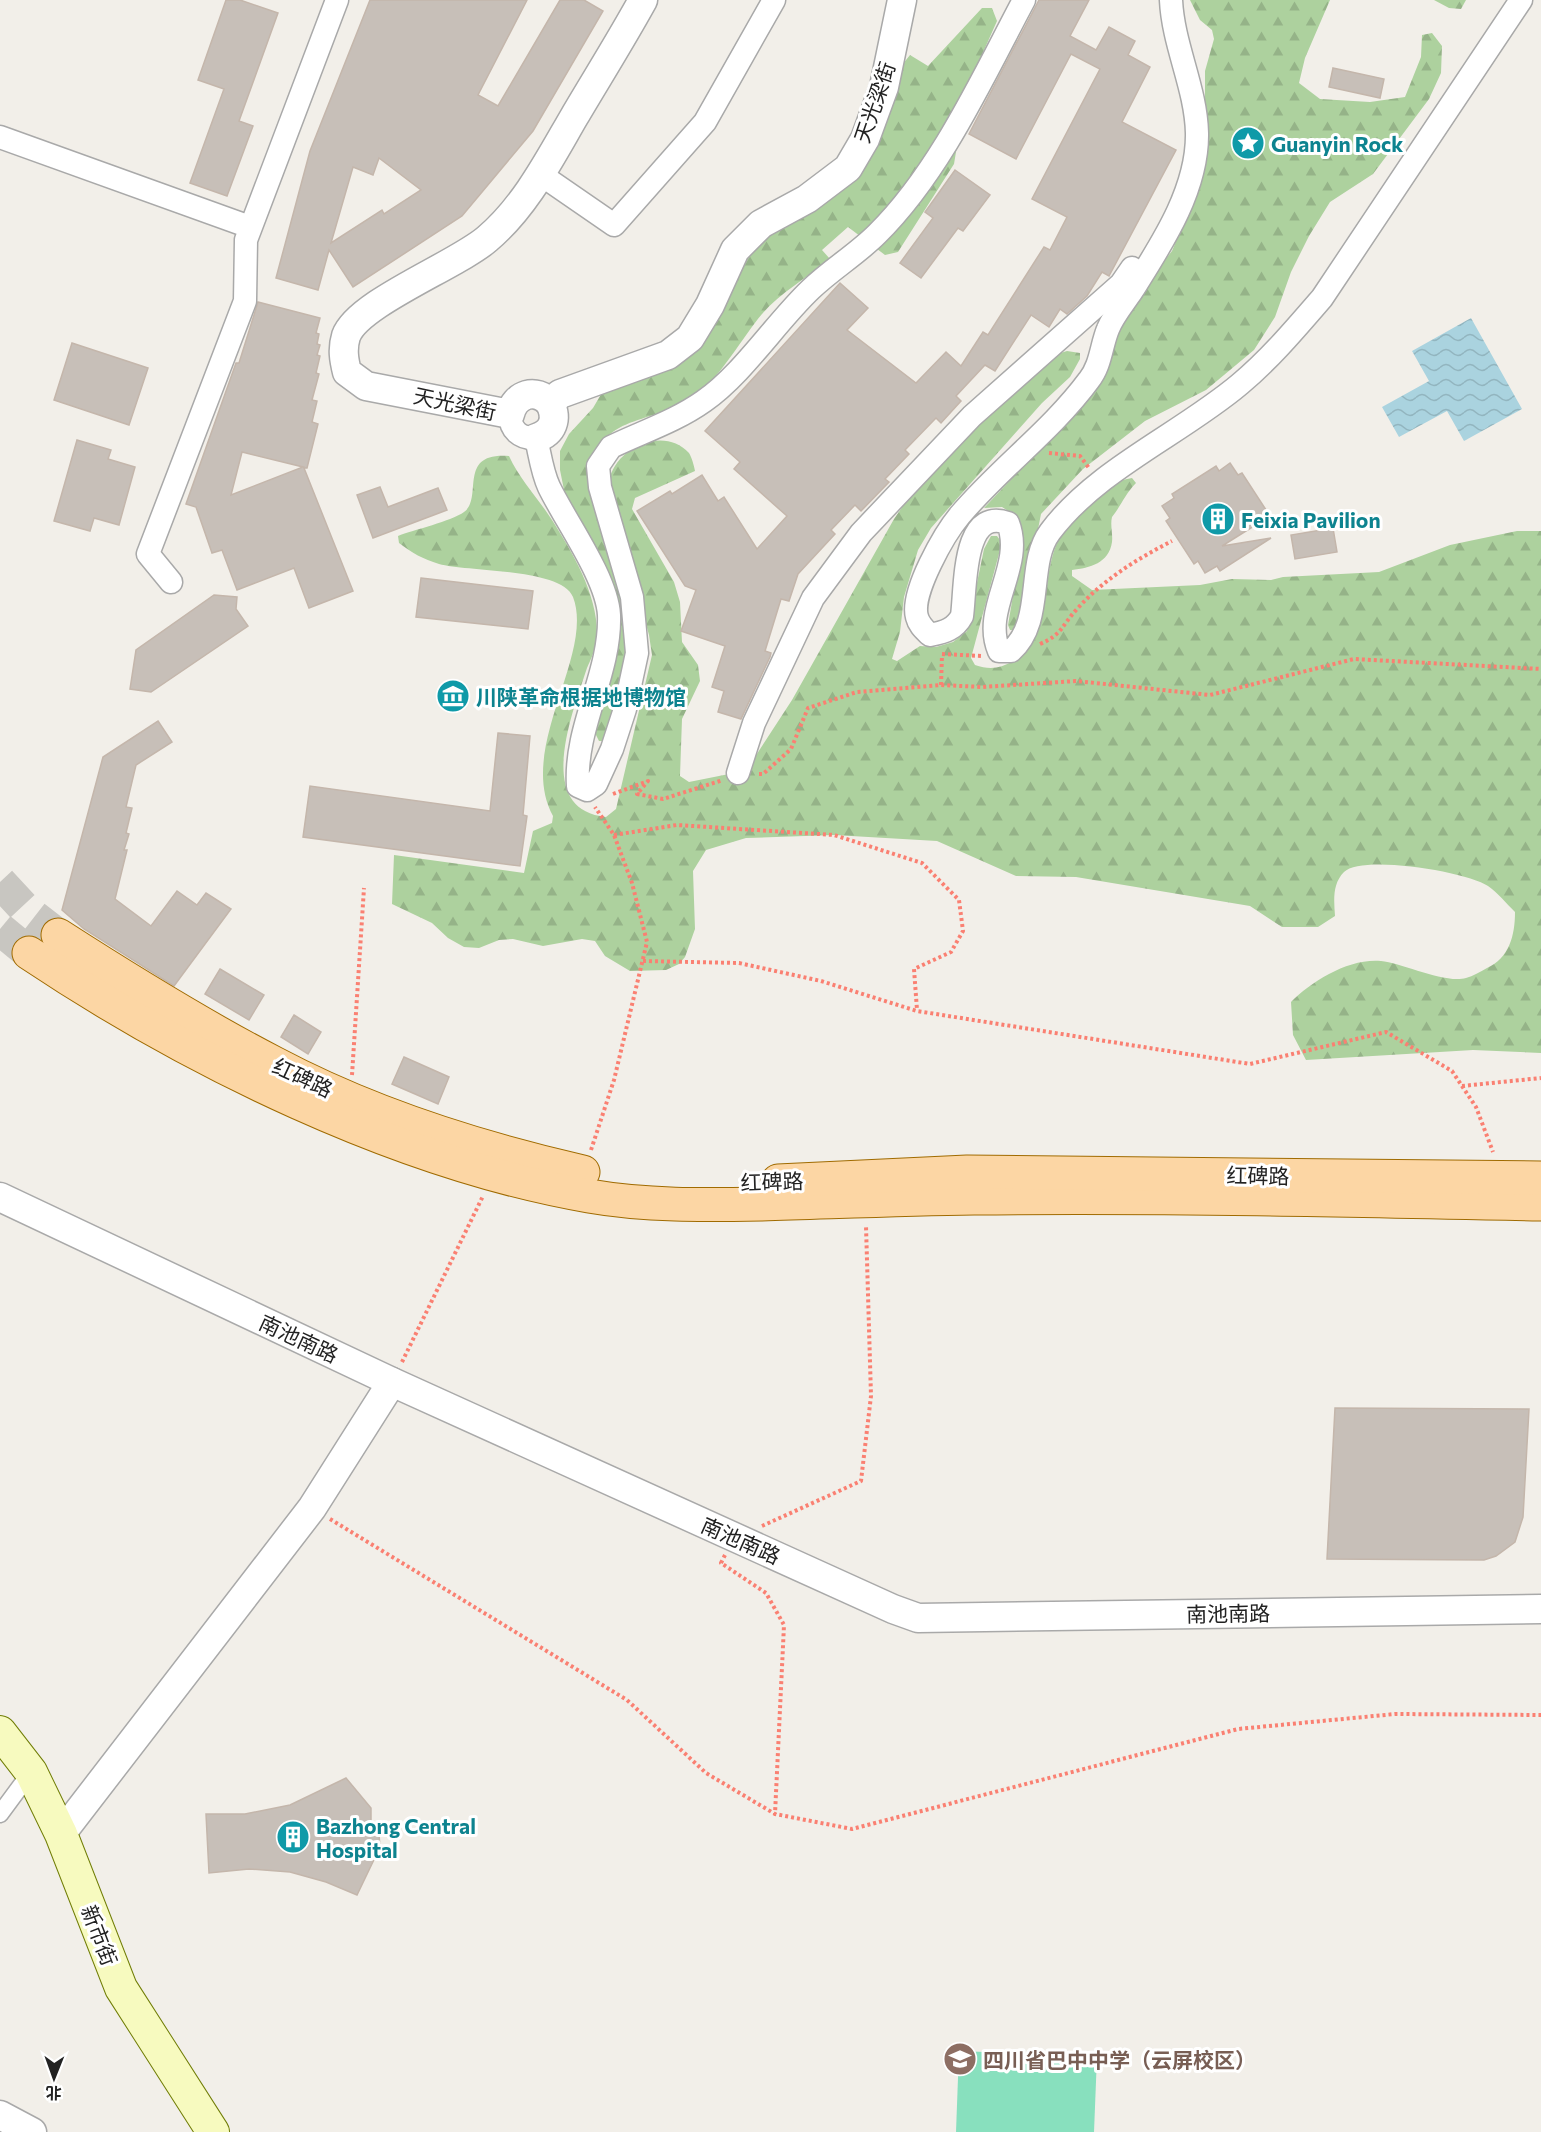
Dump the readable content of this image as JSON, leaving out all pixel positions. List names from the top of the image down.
{
  "streets": {
    "main road": ["红碑路", "新市街"],
    "street": ["天光梁街", "南池南路"]
  },
  "places": {
    "place": ["Guanyin Rock"],
    "building": ["Feixia Pavilion", "Bazhong Central Hospital"],
    "museum": ["川陕革命根据地博物馆"],
    "school or university": ["四川省巴中中学（云屏校区）"]
  },
  "north": "bottom"
}
